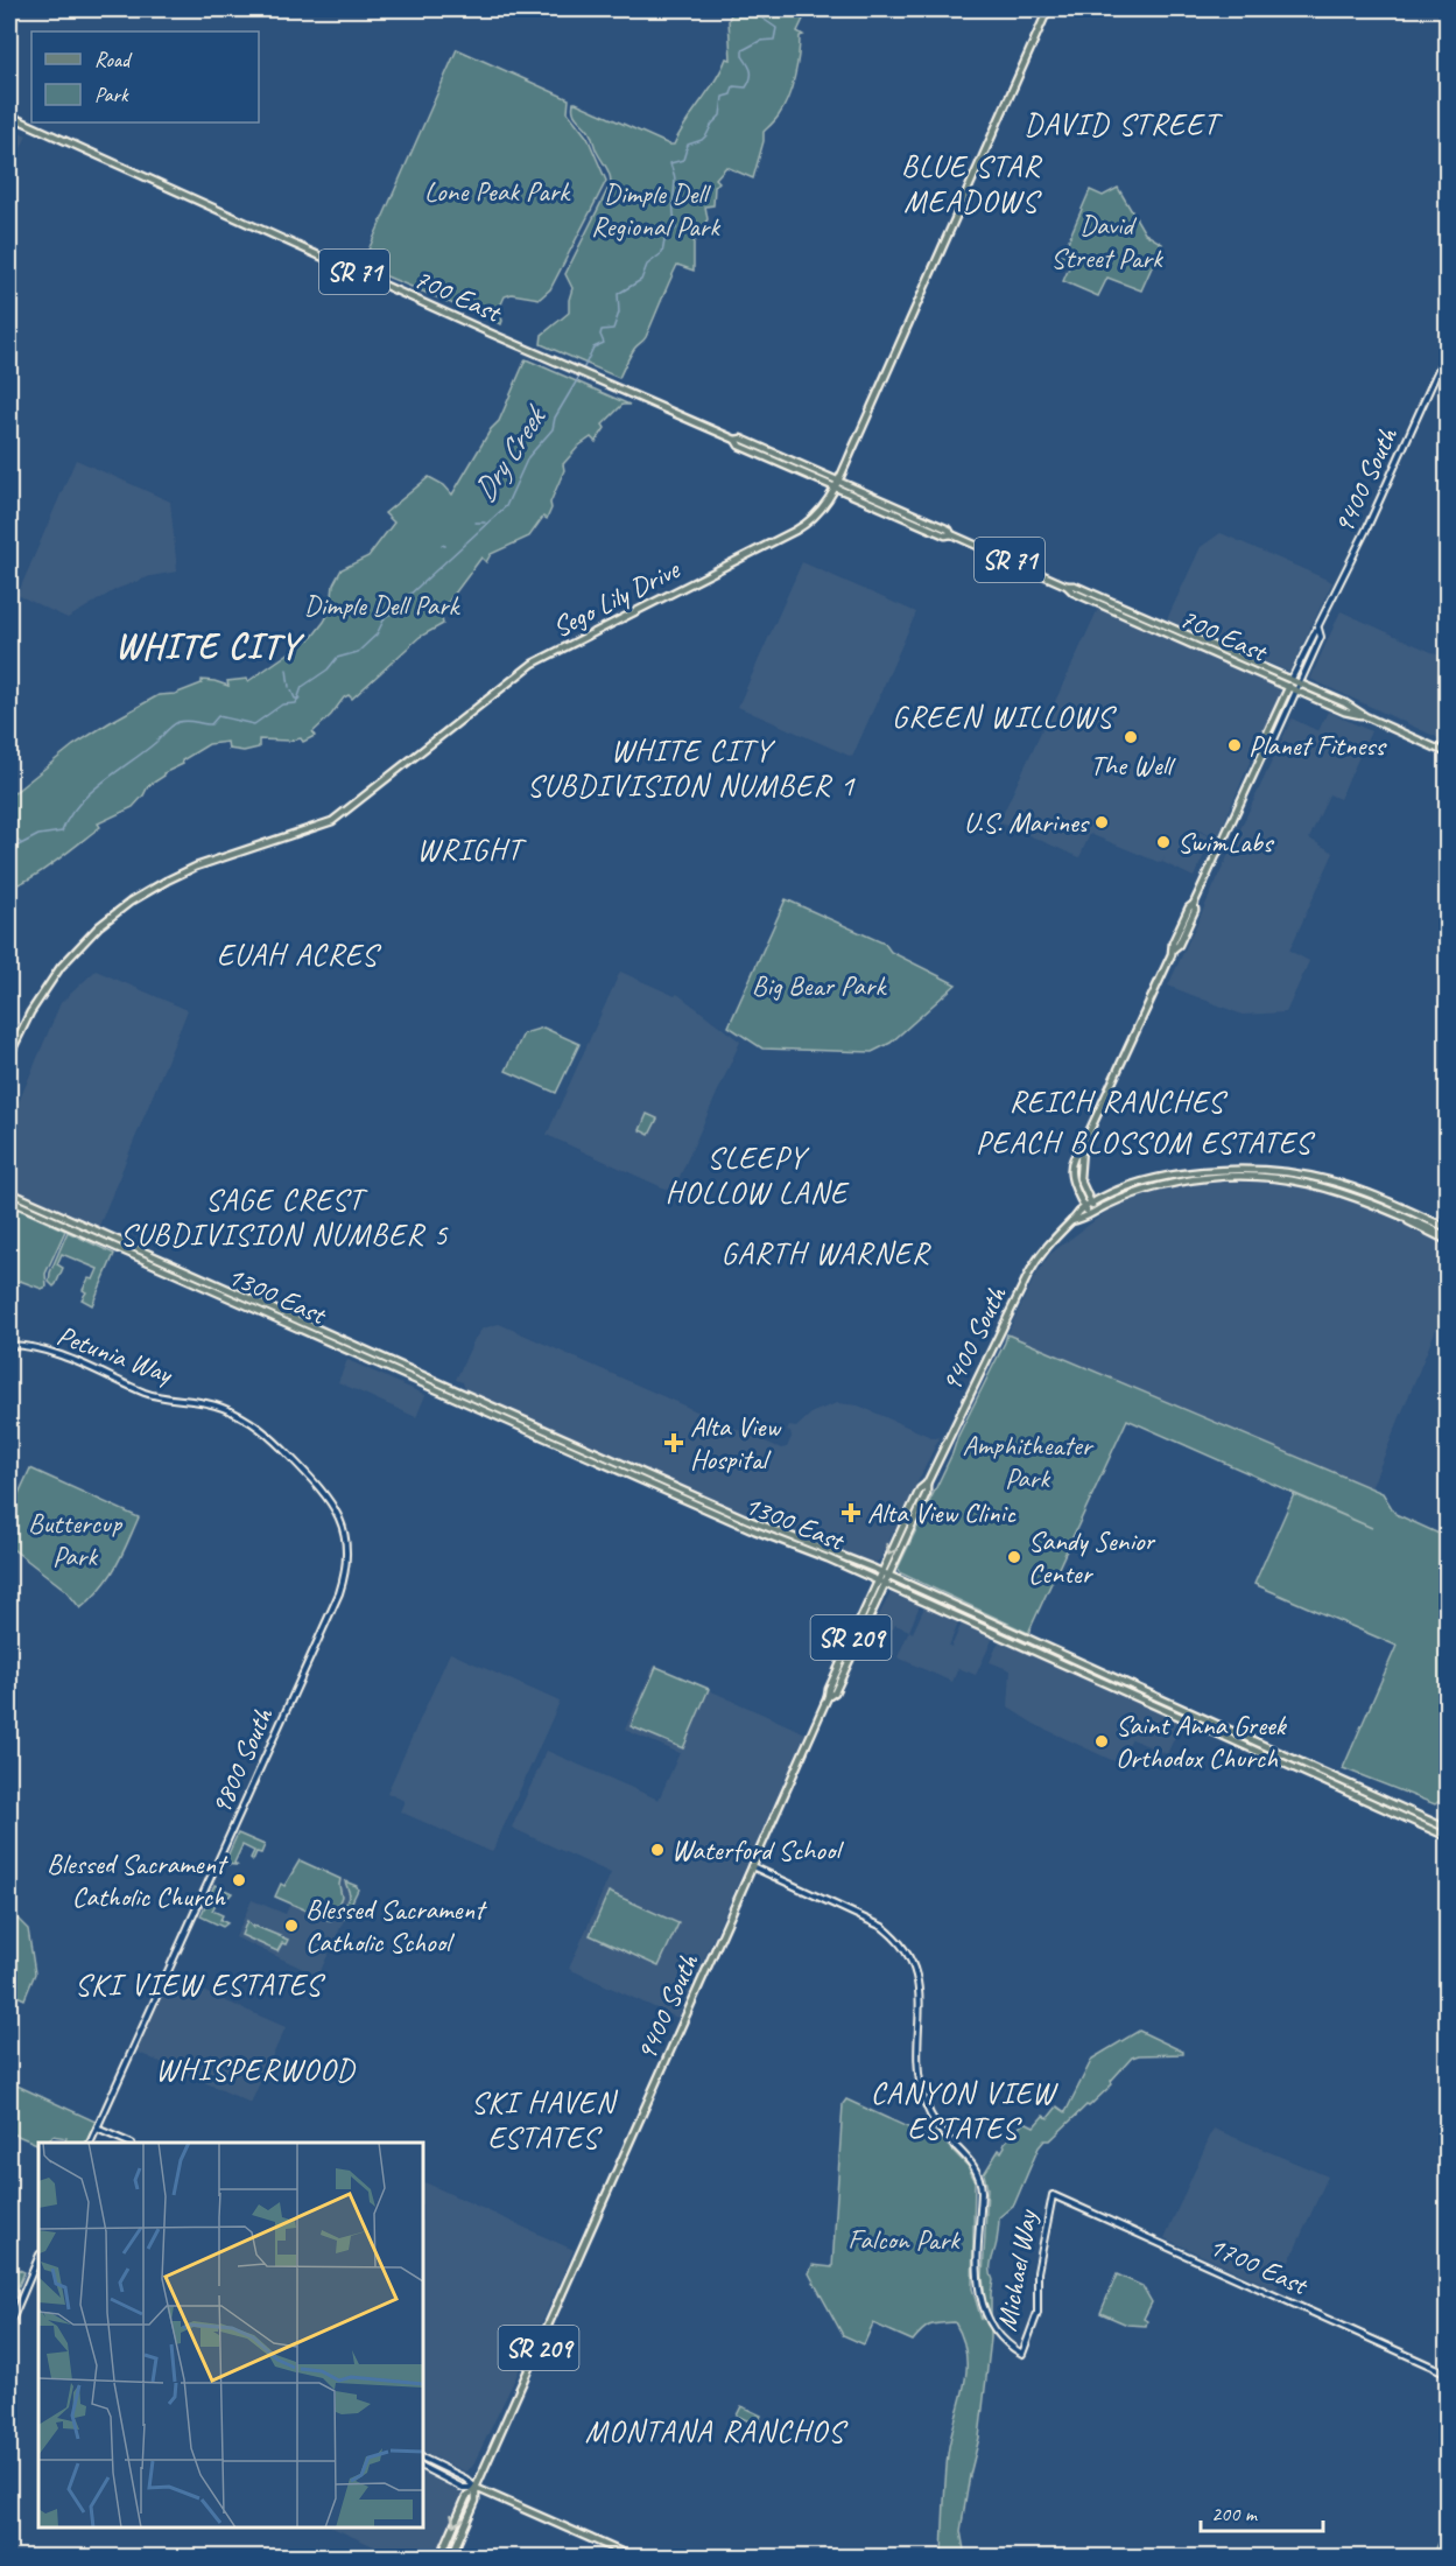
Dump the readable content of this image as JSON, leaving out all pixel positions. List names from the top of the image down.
{
  "streets": {
    "main road": [
      "SR 71",
      "700 East",
      "9400 South",
      "Sego Lily Drive",
      "1300 East",
      "SR 209"
    ],
    "street": [
      "Petunia Way",
      "9800 South",
      "1700 East",
      "Michael Way"
    ]
  },
  "crossings": [
    ["700 East", "9400 South"],
    ["700 East", "Sego Lily Drive"],
    ["9400 South", "1300 East"],
    ["9400 South", "SR 209"],
    ["9400 South", "Michael Way"],
    ["Petunia Way", "9800 South"],
    ["1700 East", "Michael Way"]
  ],
  "districts": [
    "DAVID STREET",
    "BLUE STAR MEADOWS",
    "WHITE CITY",
    "GREEN WILLOWS",
    "WHITE CITY SUBDIVISION NUMBER 1",
    "WRIGHT",
    "EUAH ACRES",
    "REICH RANCHES",
    "PEACH BLOSSOM ESTATES",
    "SLEEPY HOLLOW LANE",
    "SAGE CREST SUBDIVISION NUMBER 5",
    "GARTH WARNER",
    "SKI VIEW ESTATES",
    "WHISPERWOOD",
    "CANYON VIEW ESTATES",
    "SKI HAVEN ESTATES",
    "MONTANA RANCHOS"
  ],
  "water": ["Dry Creek"],
  "parks": [
    "Lone Peak Park",
    "Dimple Dell Regional Park",
    "David Street Park",
    "Dimple Dell Park",
    "Big Bear Park",
    "Amphitheater Park",
    "Buttercup Park",
    "Falcon Park"
  ],
  "places": {
    "other": [
      "The Well",
      "Planet Fitness",
      "U.S. Marines",
      "SwimLabs",
      "Sandy Senior Center",
      "Saint Anna Greek Orthodox Church",
      "Waterford School",
      "Blessed Sacrament Catholic Church",
      "Blessed Sacrament Catholic School"
    ],
    "health": ["Alta View Hospital", "Alta View Clinic"]
  },
  "legend": ["Road", "Park"],
  "scale_bar": "200 m"
}
